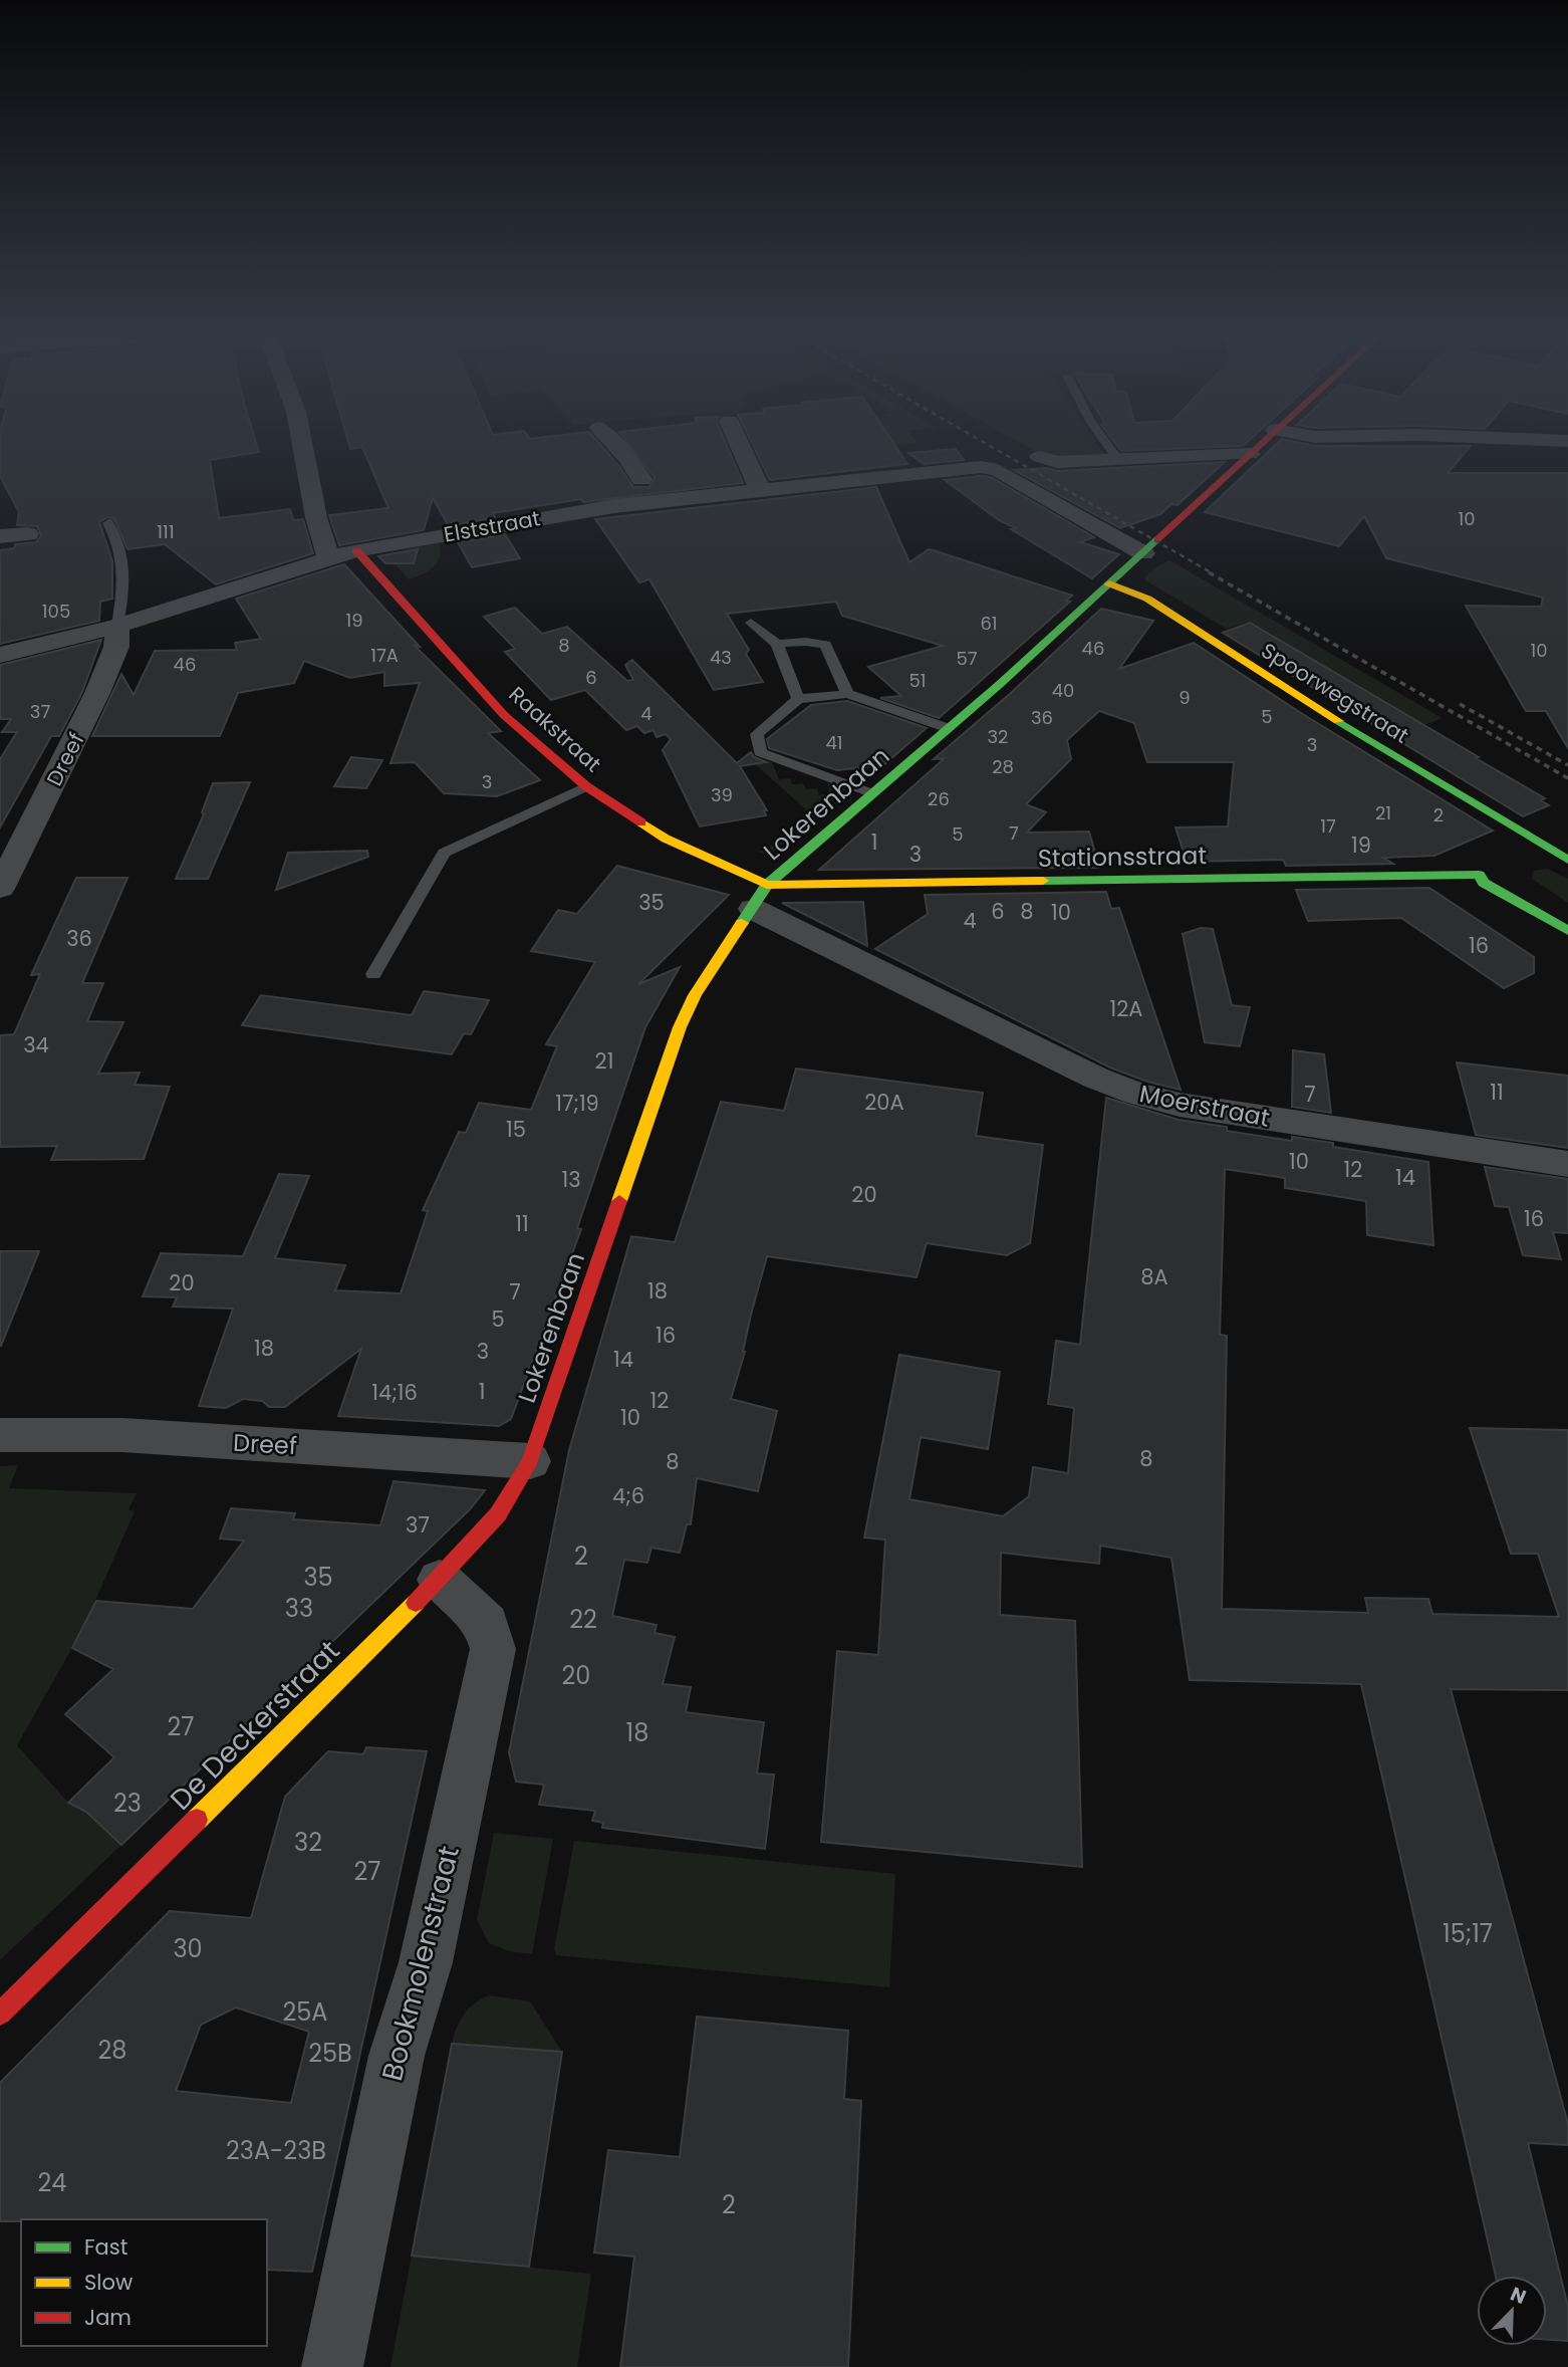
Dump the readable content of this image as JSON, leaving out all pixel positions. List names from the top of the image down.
{
  "streets": {
    "street": [
      "Elststraat",
      "Spoorwegstraat",
      "Raakstraat",
      "Dreef",
      "Lokerenbaan",
      "Stationsstraat",
      "Moerstraat",
      "De Deckerstraat",
      "Bookmolenstraat"
    ]
  },
  "crossings": [
    ["Elststraat", "Raakstraat"],
    ["Elststraat", "Dreef"],
    ["Elststraat", "Lokerenbaan"],
    ["Spoorwegstraat", "Lokerenbaan"],
    ["Raakstraat", "Lokerenbaan"],
    ["Raakstraat", "Stationsstraat"],
    ["Raakstraat", "Moerstraat"],
    ["Dreef", "Lokerenbaan"],
    ["Dreef", "De Deckerstraat"],
    ["Lokerenbaan", "Stationsstraat"],
    ["Lokerenbaan", "Moerstraat"],
    ["Lokerenbaan", "De Deckerstraat"],
    ["Stationsstraat", "Moerstraat"],
    ["De Deckerstraat", "Bookmolenstraat"]
  ],
  "house_numbers": [
    "10",
    "111",
    "105",
    "19",
    "61",
    "8",
    "46",
    "10",
    "17A",
    "43",
    "57",
    "46",
    "6",
    "51",
    "40",
    "9",
    "37",
    "4",
    "5",
    "36",
    "32",
    "41",
    "3",
    "28",
    "3",
    "39",
    "26",
    "21",
    "2",
    "17",
    "7",
    "5",
    "1",
    "19",
    "3",
    "35",
    "6",
    "8",
    "10",
    "4",
    "36",
    "16",
    "12A",
    "34",
    "21",
    "11",
    "7",
    "20A",
    "17;19",
    "15",
    "10",
    "12",
    "14",
    "13",
    "20",
    "16",
    "11",
    "8A",
    "20",
    "18",
    "7",
    "5",
    "16",
    "18",
    "3",
    "14",
    "1",
    "14;16",
    "12",
    "10",
    "8",
    "8",
    "4;6",
    "37",
    "2",
    "35",
    "33",
    "22",
    "20",
    "27",
    "18",
    "23",
    "32",
    "27",
    "15;17",
    "30",
    "25A",
    "28",
    "25B",
    "23A-23B",
    "24",
    "2"
  ],
  "legend": ["Fast", "Slow", "Jam"],
  "north": "top right"
}
